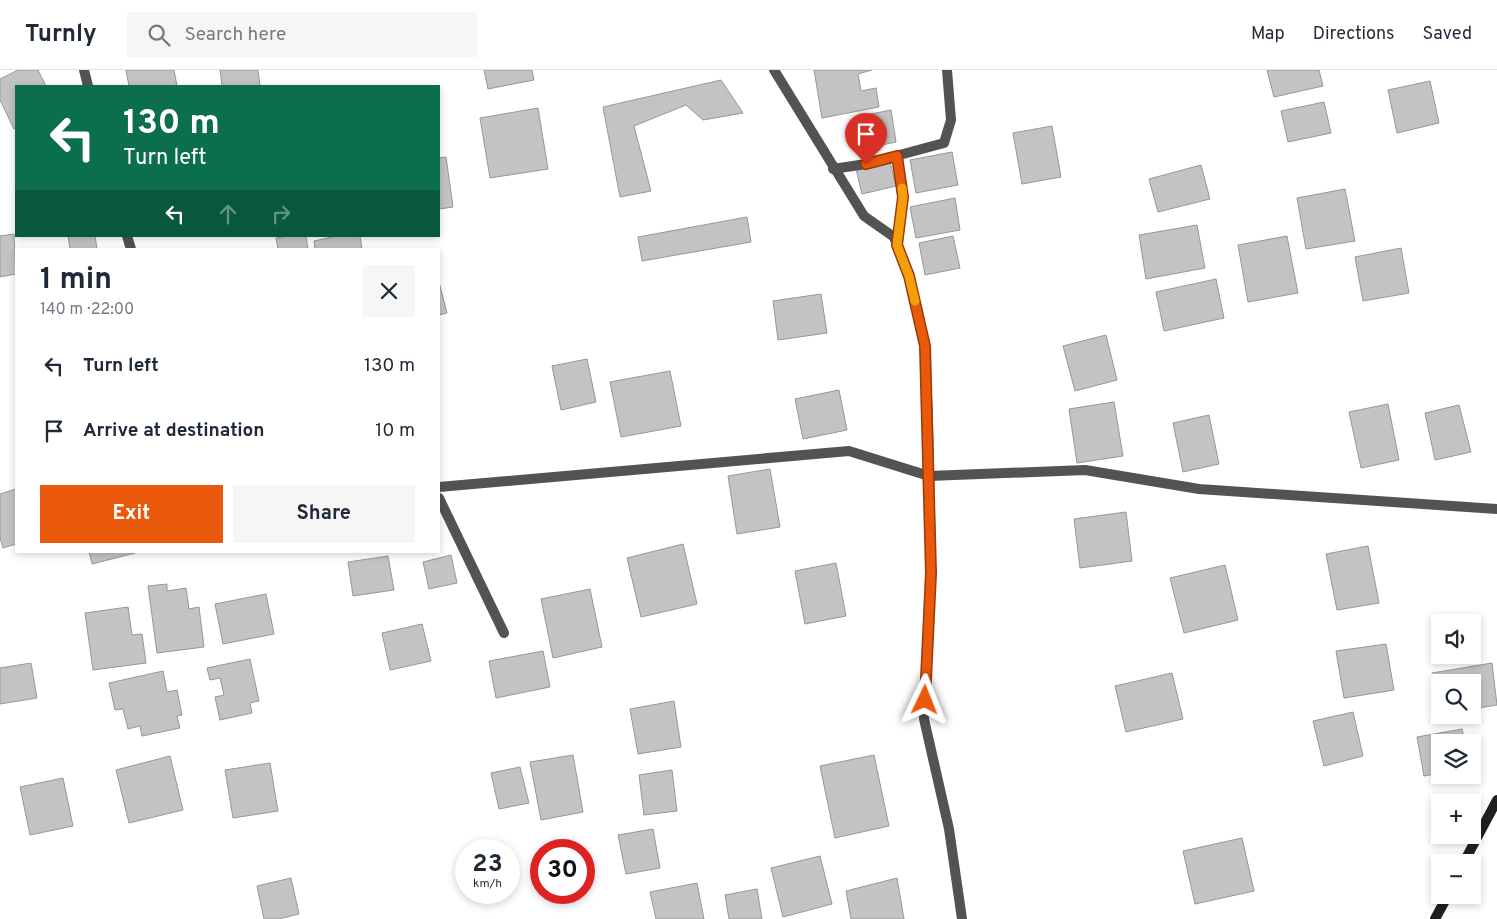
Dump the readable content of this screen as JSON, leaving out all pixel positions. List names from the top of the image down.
{
  "page": {
    "header": "Turnly",
    "search": "Search here",
    "nav": ["Map", "Directions", "Saved"],
    "turn": ["130 m", "Turn left"],
    "heading": ["1 min", "140 m · 22:00"],
    "list": [
      {
        "name": "Turn left",
        "value": "130 m"
      },
      {
        "name": "Arrive at destination",
        "value": "10 m"
      }
    ],
    "buttons": ["Exit", "Share"],
    "map_buttons": ["+", "−"],
    "speed": "23 km/h",
    "limit": "30"
  }
}
